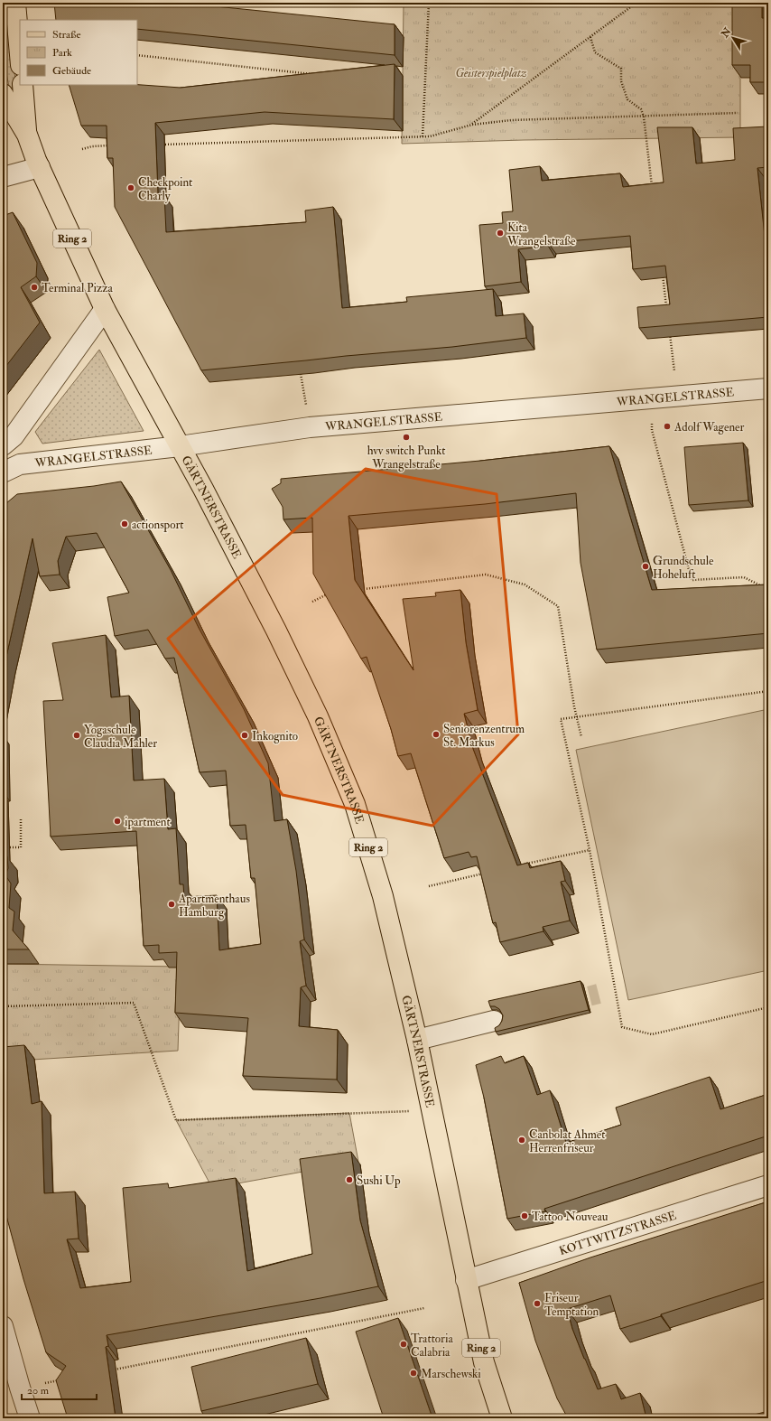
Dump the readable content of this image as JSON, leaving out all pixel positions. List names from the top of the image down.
{
  "streets": {
    "main road": ["Ring 2", "GÄRTNERSTRASSE"],
    "street": ["WRANGELSTRASSE", "KOTTWITZSTRASSE"]
  },
  "crossings": [
    ["WRANGELSTRASSE", "GÄRTNERSTRASSE"],
    ["GÄRTNERSTRASSE", "KOTTWITZSTRASSE"]
  ],
  "parks": ["Geisterspielplatz"],
  "places": [
    "Checkpoint Charly",
    "Kita Wrangelstraße",
    "Terminal Pizza",
    "Adolf Wagener",
    "hvv switch Punkt Wrangelstraße",
    "actionsport",
    "Grundschule Hoheluft",
    "Seniorenzentrum St. Markus",
    "Yogaschule Claudia Mahler",
    "Inkognito",
    "ipartment",
    "Apartmenthaus Hamburg",
    "Canbolat Ahmet Herrenfriseur",
    "Sushi Up",
    "Tattoo Nouveau",
    "Friseur Temptation",
    "Trattoria Calabria",
    "Marschewski"
  ],
  "legend": ["Straße", "Park", "Gebäude"],
  "scale_bar": "20 m",
  "north": "top left"
}
